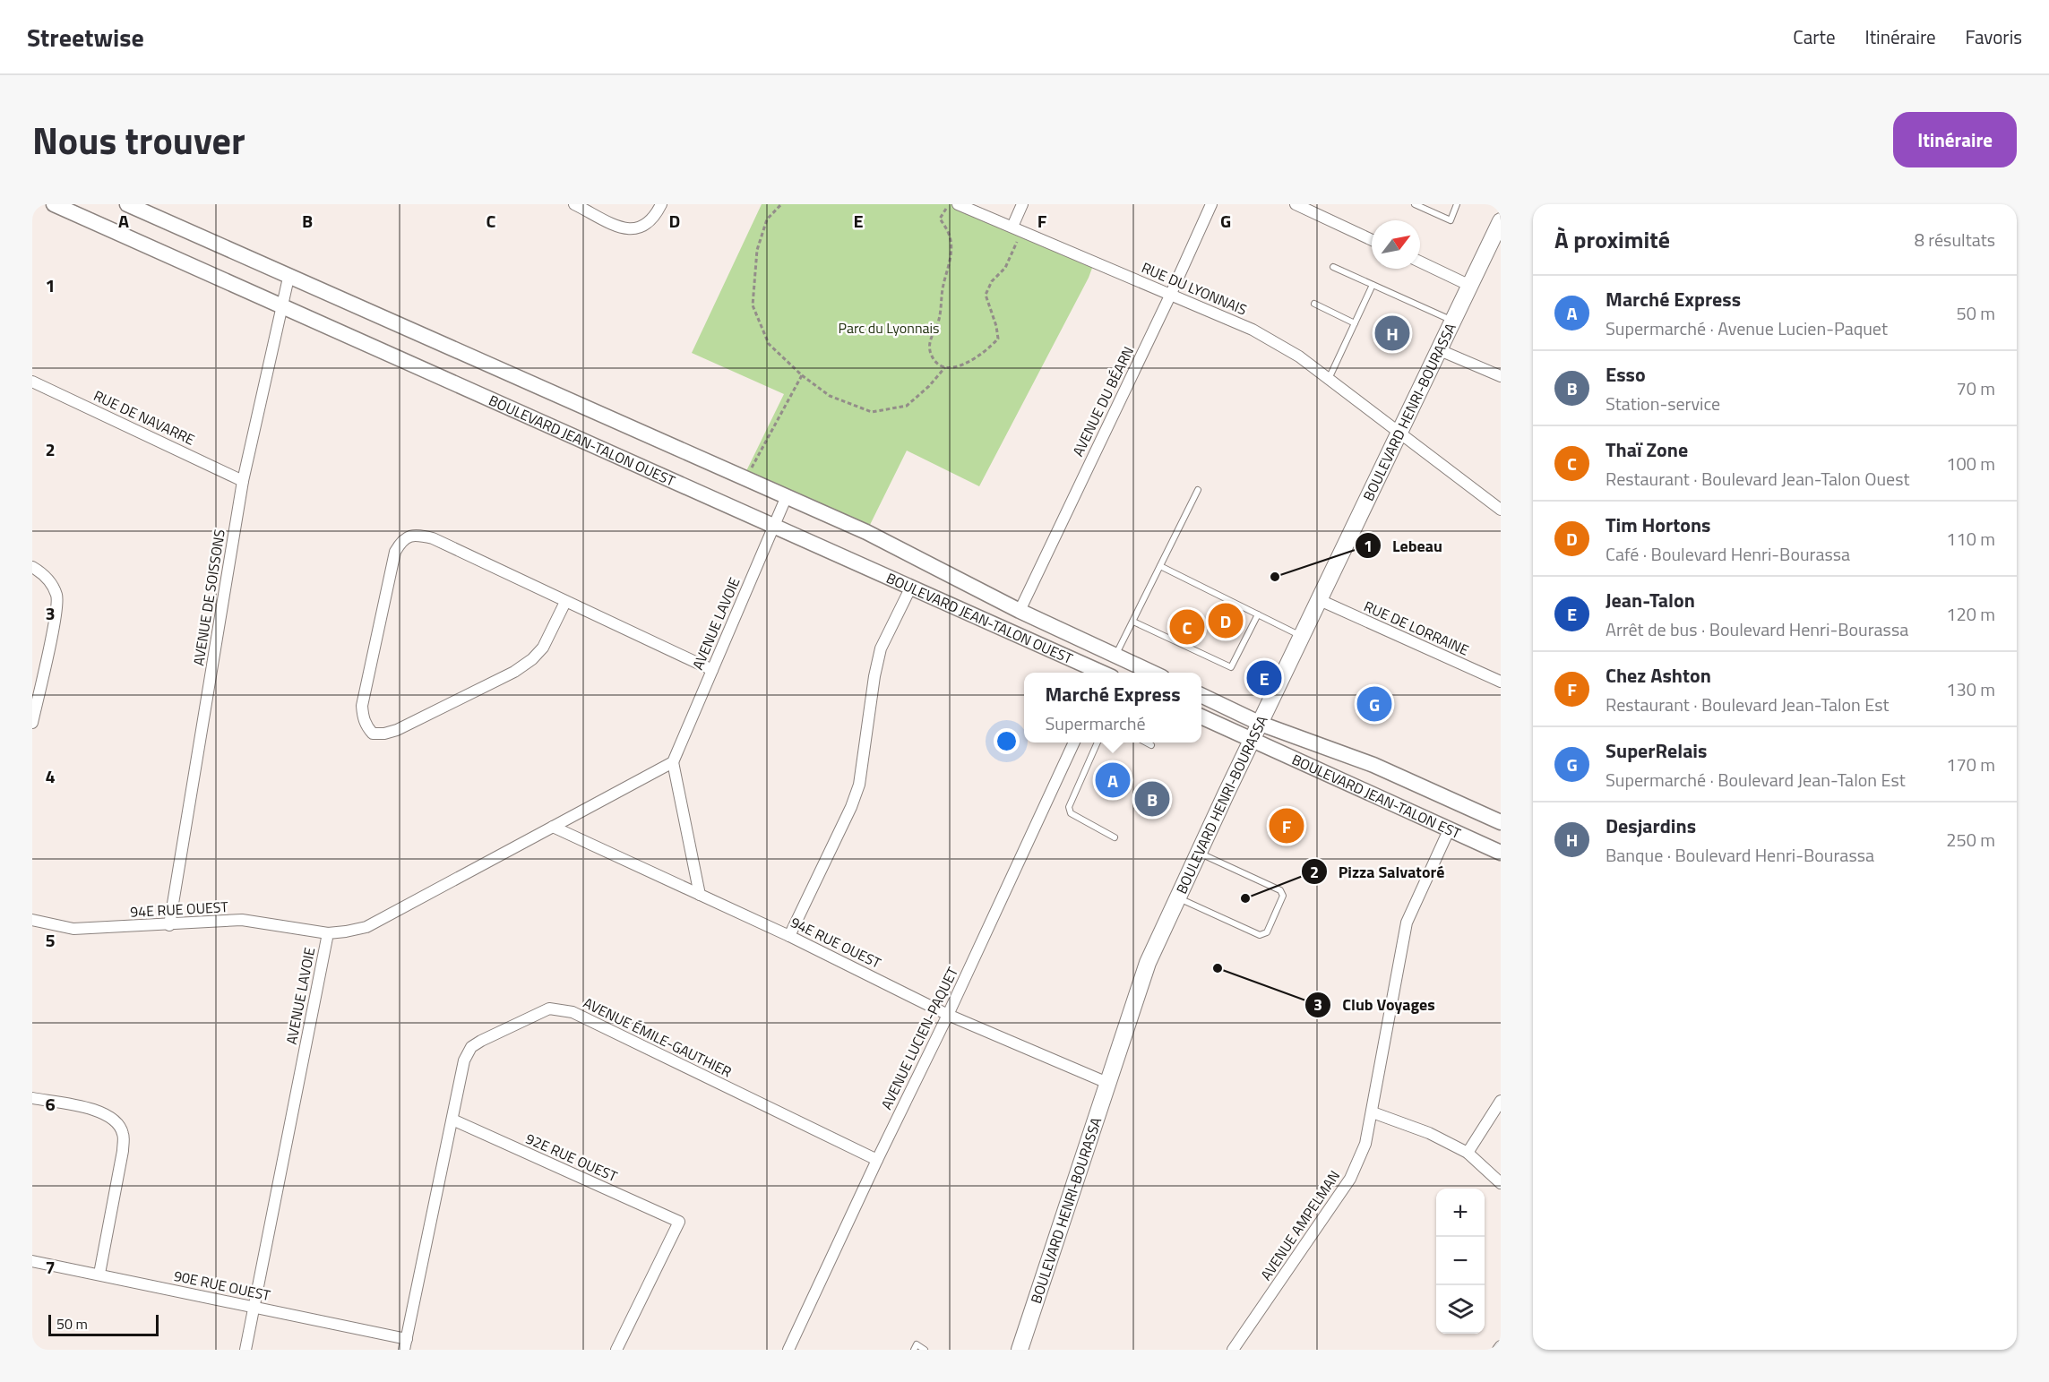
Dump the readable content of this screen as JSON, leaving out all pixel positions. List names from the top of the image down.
{
  "streets": {
    "main road": ["BOULEVARD HENRI-BOURASSA"],
    "street": [
      "RUE DU LYONNAIS",
      "AVENUE DU BÉARN",
      "RUE DE NAVARRE",
      "BOULEVARD JEAN-TALON OUEST",
      "AVENUE DE SOISSONS",
      "AVENUE LAVOIE",
      "RUE DE LORRAINE",
      "BOULEVARD JEAN-TALON EST",
      "94E RUE OUEST",
      "AVENUE ÉMILE-GAUTHIER",
      "AVENUE LUCIEN-PAQUET",
      "92E RUE OUEST",
      "AVENUE AMPELMAN",
      "90E RUE OUEST"
    ]
  },
  "crossings": [
    ["RUE DU LYONNAIS", "AVENUE DU BÉARN"],
    ["RUE DU LYONNAIS", "BOULEVARD HENRI-BOURASSA"],
    ["AVENUE DU BÉARN", "BOULEVARD JEAN-TALON OUEST"],
    ["BOULEVARD HENRI-BOURASSA", "RUE DE LORRAINE"],
    ["BOULEVARD HENRI-BOURASSA", "BOULEVARD JEAN-TALON EST"],
    ["BOULEVARD HENRI-BOURASSA", "94E RUE OUEST"],
    ["RUE DE NAVARRE", "AVENUE DE SOISSONS"],
    ["BOULEVARD JEAN-TALON OUEST", "AVENUE DE SOISSONS"],
    ["BOULEVARD JEAN-TALON OUEST", "AVENUE LAVOIE"],
    ["AVENUE DE SOISSONS", "94E RUE OUEST"],
    ["AVENUE LAVOIE", "94E RUE OUEST"],
    ["AVENUE LAVOIE", "90E RUE OUEST"],
    ["BOULEVARD JEAN-TALON EST", "AVENUE AMPELMAN"],
    ["94E RUE OUEST", "AVENUE LUCIEN-PAQUET"],
    ["AVENUE ÉMILE-GAUTHIER", "AVENUE LUCIEN-PAQUET"],
    ["AVENUE ÉMILE-GAUTHIER", "92E RUE OUEST"],
    ["AVENUE ÉMILE-GAUTHIER", "90E RUE OUEST"]
  ],
  "parks": ["Parc du Lyonnais"],
  "places": ["Lebeau", "Pizza Salvatoré", "Club Voyages"],
  "scale_bar": "50 m",
  "north": "top right",
  "page": {
    "header": "Streetwise",
    "nav": ["Carte", "Itinéraire", "Favoris"],
    "title": "Nous trouver",
    "buttons": "Itinéraire",
    "heading": ["À proximité", "8 résultats"],
    "list": [
      {
        "mark": "A",
        "name": "Marché Express",
        "note": "Supermarché · Avenue Lucien-Paquet",
        "value": "50 m"
      },
      {
        "mark": "B",
        "name": "Esso",
        "note": "Station-service",
        "value": "70 m"
      },
      {
        "mark": "C",
        "name": "Thaï Zone",
        "note": "Restaurant · Boulevard Jean-Talon Ouest",
        "value": "100 m"
      },
      {
        "mark": "D",
        "name": "Tim Hortons",
        "note": "Café · Boulevard Henri-Bourassa",
        "value": "110 m"
      },
      {
        "mark": "E",
        "name": "Jean-Talon",
        "note": "Arrêt de bus · Boulevard Henri-Bourassa",
        "value": "120 m"
      },
      {
        "mark": "F",
        "name": "Chez Ashton",
        "note": "Restaurant · Boulevard Jean-Talon Est",
        "value": "130 m"
      },
      {
        "mark": "G",
        "name": "SuperRelais",
        "note": "Supermarché · Boulevard Jean-Talon Est",
        "value": "170 m"
      },
      {
        "mark": "H",
        "name": "Desjardins",
        "note": "Banque · Boulevard Henri-Bourassa",
        "value": "250 m"
      }
    ],
    "pins": [
      "H",
      "D",
      "C",
      "E",
      "G",
      "A",
      "B",
      "F"
    ],
    "popup": ["Marché Express", "Supermarché"],
    "map_buttons": ["+", "−"],
    "scale": "50 m"
  },
  "grid": {
    "columns": [
      "A",
      "B",
      "C",
      "D",
      "E",
      "F",
      "G"
    ],
    "rows": [
      "1",
      "2",
      "3",
      "4",
      "5",
      "6",
      "7"
    ]
  }
}
